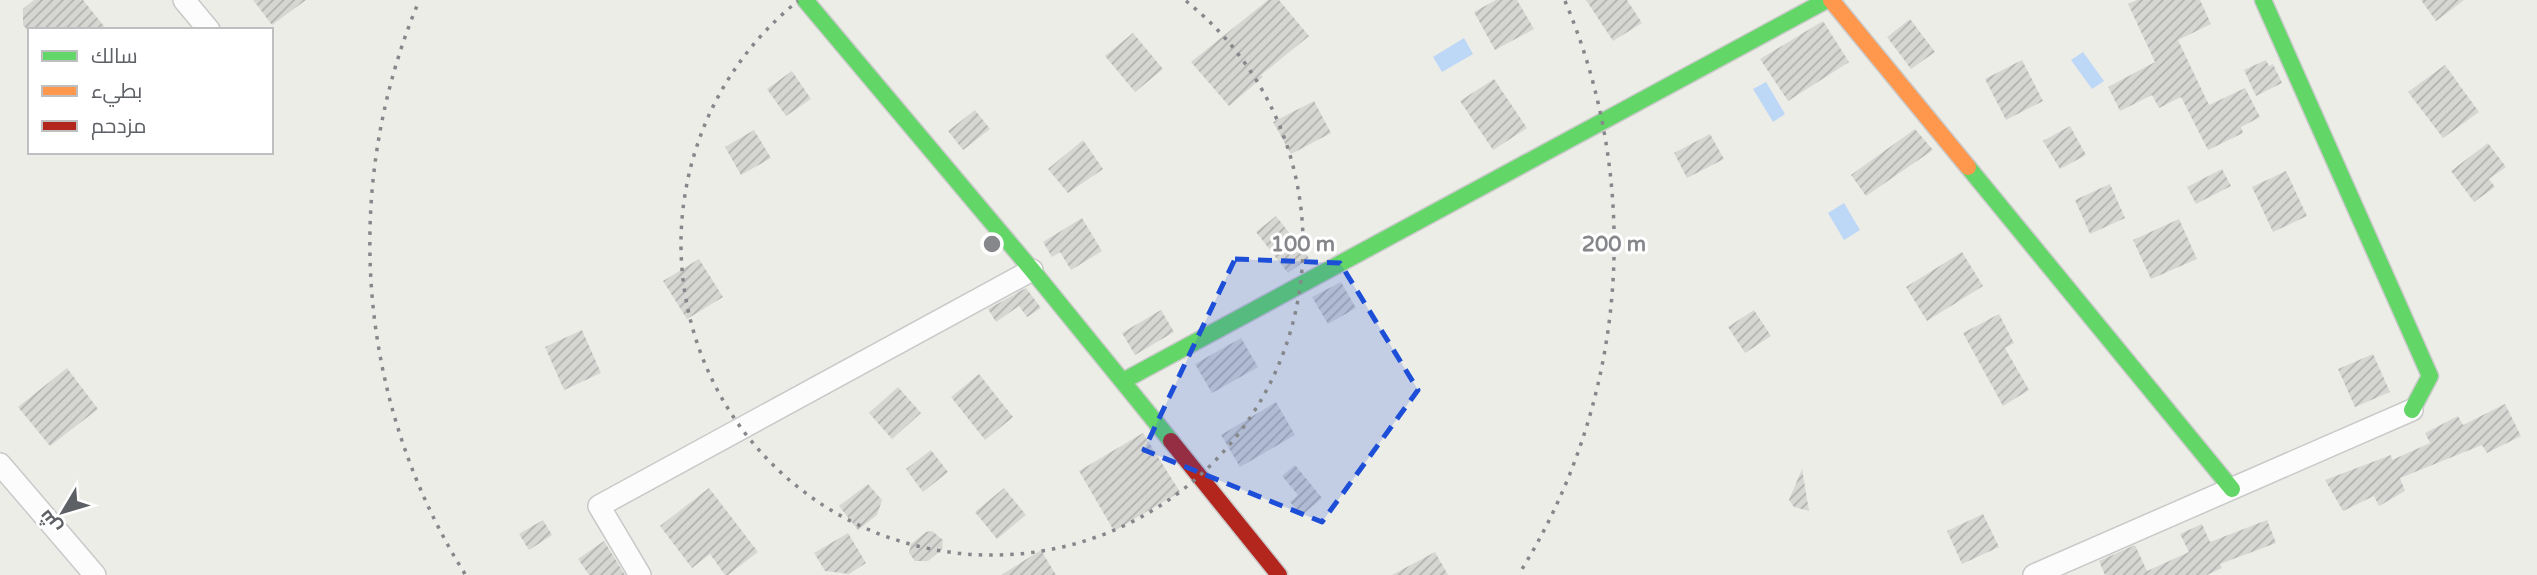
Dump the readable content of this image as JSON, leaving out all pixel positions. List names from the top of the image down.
{
  "legend": ["سالك", "بطيء", "مزدحم"],
  "north": "bottom left",
  "rings": ["100 m", "200 m"]
}
